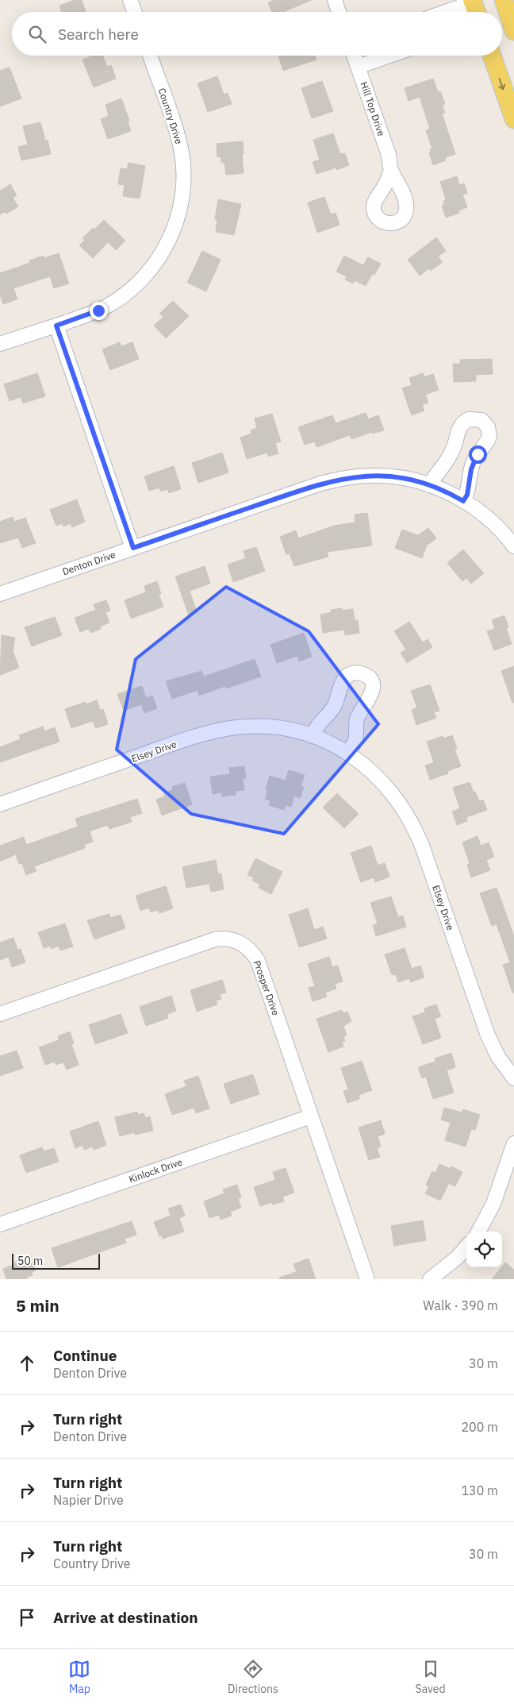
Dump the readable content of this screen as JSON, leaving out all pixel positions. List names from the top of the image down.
{
  "streets": {
    "street": [
      "Hill Top Drive",
      "Country Drive",
      "Denton Drive",
      "Elsey Drive",
      "Prosper Drive",
      "Kinlock Drive"
    ]
  },
  "crossings": [
    ["Prosper Drive", "Kinlock Drive"]
  ],
  "scale_bar": "50 m",
  "page": {
    "search": "Search here",
    "scale": "50 m",
    "heading": ["5 min", "Walk · 390 m"],
    "list": [
      ["Continue", "Denton Drive", "30 m"],
      ["Turn right", "Denton Drive", "200 m"],
      ["Turn right", "Napier Drive", "130 m"],
      ["Turn right", "Country Drive", "30 m"],
      "Arrive at destination"
    ],
    "nav": ["Map", "Directions", "Saved"]
  }
}
